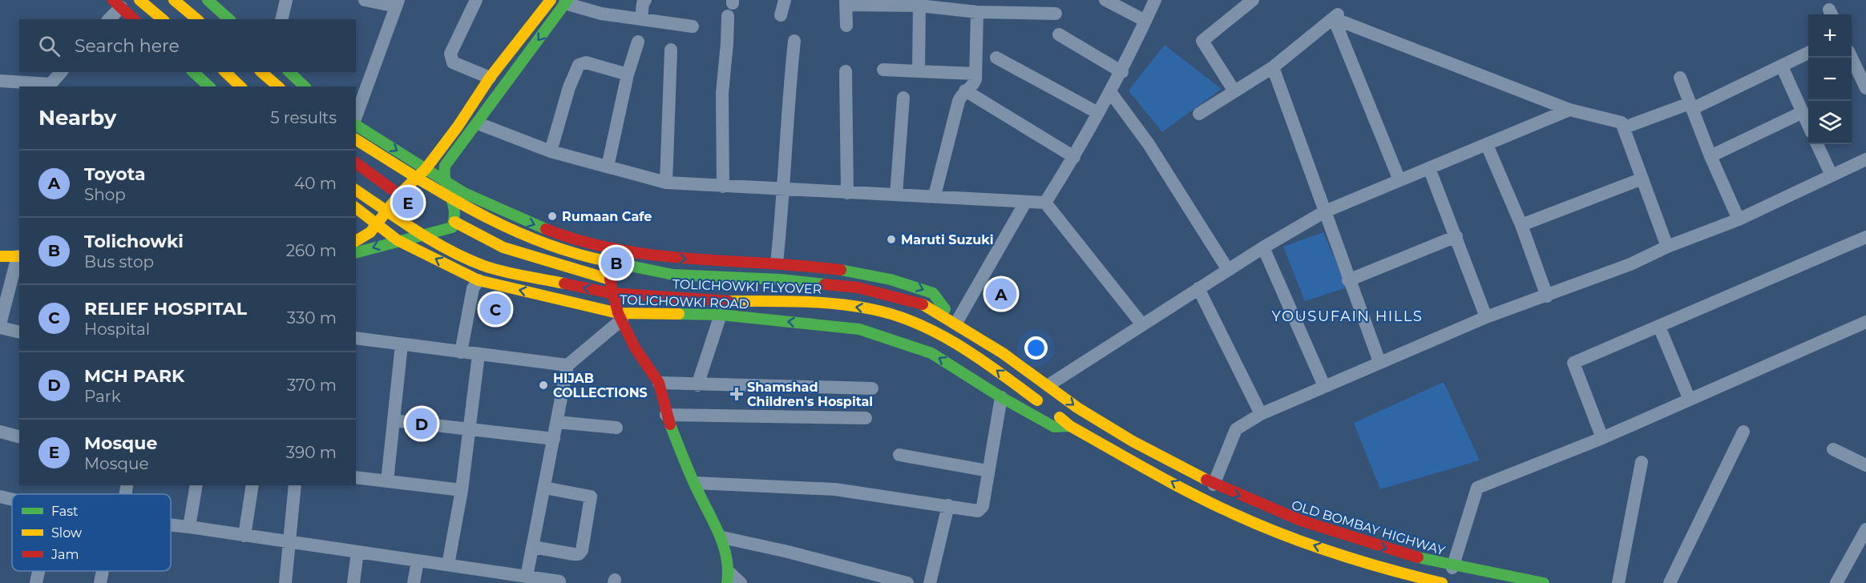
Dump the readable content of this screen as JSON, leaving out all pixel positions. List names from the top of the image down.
{
  "streets": {
    "main road": ["TOLICHOWKI FLYOVER", "TOLICHOWKI ROAD", "OLD BOMBAY HIGHWAY"]
  },
  "crossings": [
    ["TOLICHOWKI FLYOVER", "TOLICHOWKI ROAD"],
    ["TOLICHOWKI FLYOVER", "OLD BOMBAY HIGHWAY"]
  ],
  "districts": ["YOUSUFAIN HILLS"],
  "places": {
    "other": ["Rumaan Cafe", "Maruti Suzuki", "HIJAB COLLECTIONS"],
    "health": ["Shamshad Children's Hospital"]
  },
  "legend": ["Fast", "Slow", "Jam"],
  "page": {
    "map_buttons": ["+", "−"],
    "search": "Search here",
    "heading": ["Nearby", "5 results"],
    "list": [
      {
        "mark": "A",
        "name": "Toyota",
        "note": "Shop",
        "value": "40 m"
      },
      {
        "mark": "B",
        "name": "Tolichowki",
        "note": "Bus stop",
        "value": "260 m"
      },
      {
        "mark": "C",
        "name": "RELIEF HOSPITAL",
        "note": "Hospital",
        "value": "330 m"
      },
      {
        "mark": "D",
        "name": "MCH PARK",
        "note": "Park",
        "value": "370 m"
      },
      {
        "mark": "E",
        "name": "Mosque",
        "note": "Mosque",
        "value": "390 m"
      }
    ],
    "pins": [
      "E",
      "B",
      "A",
      "C",
      "D"
    ]
  }
}
